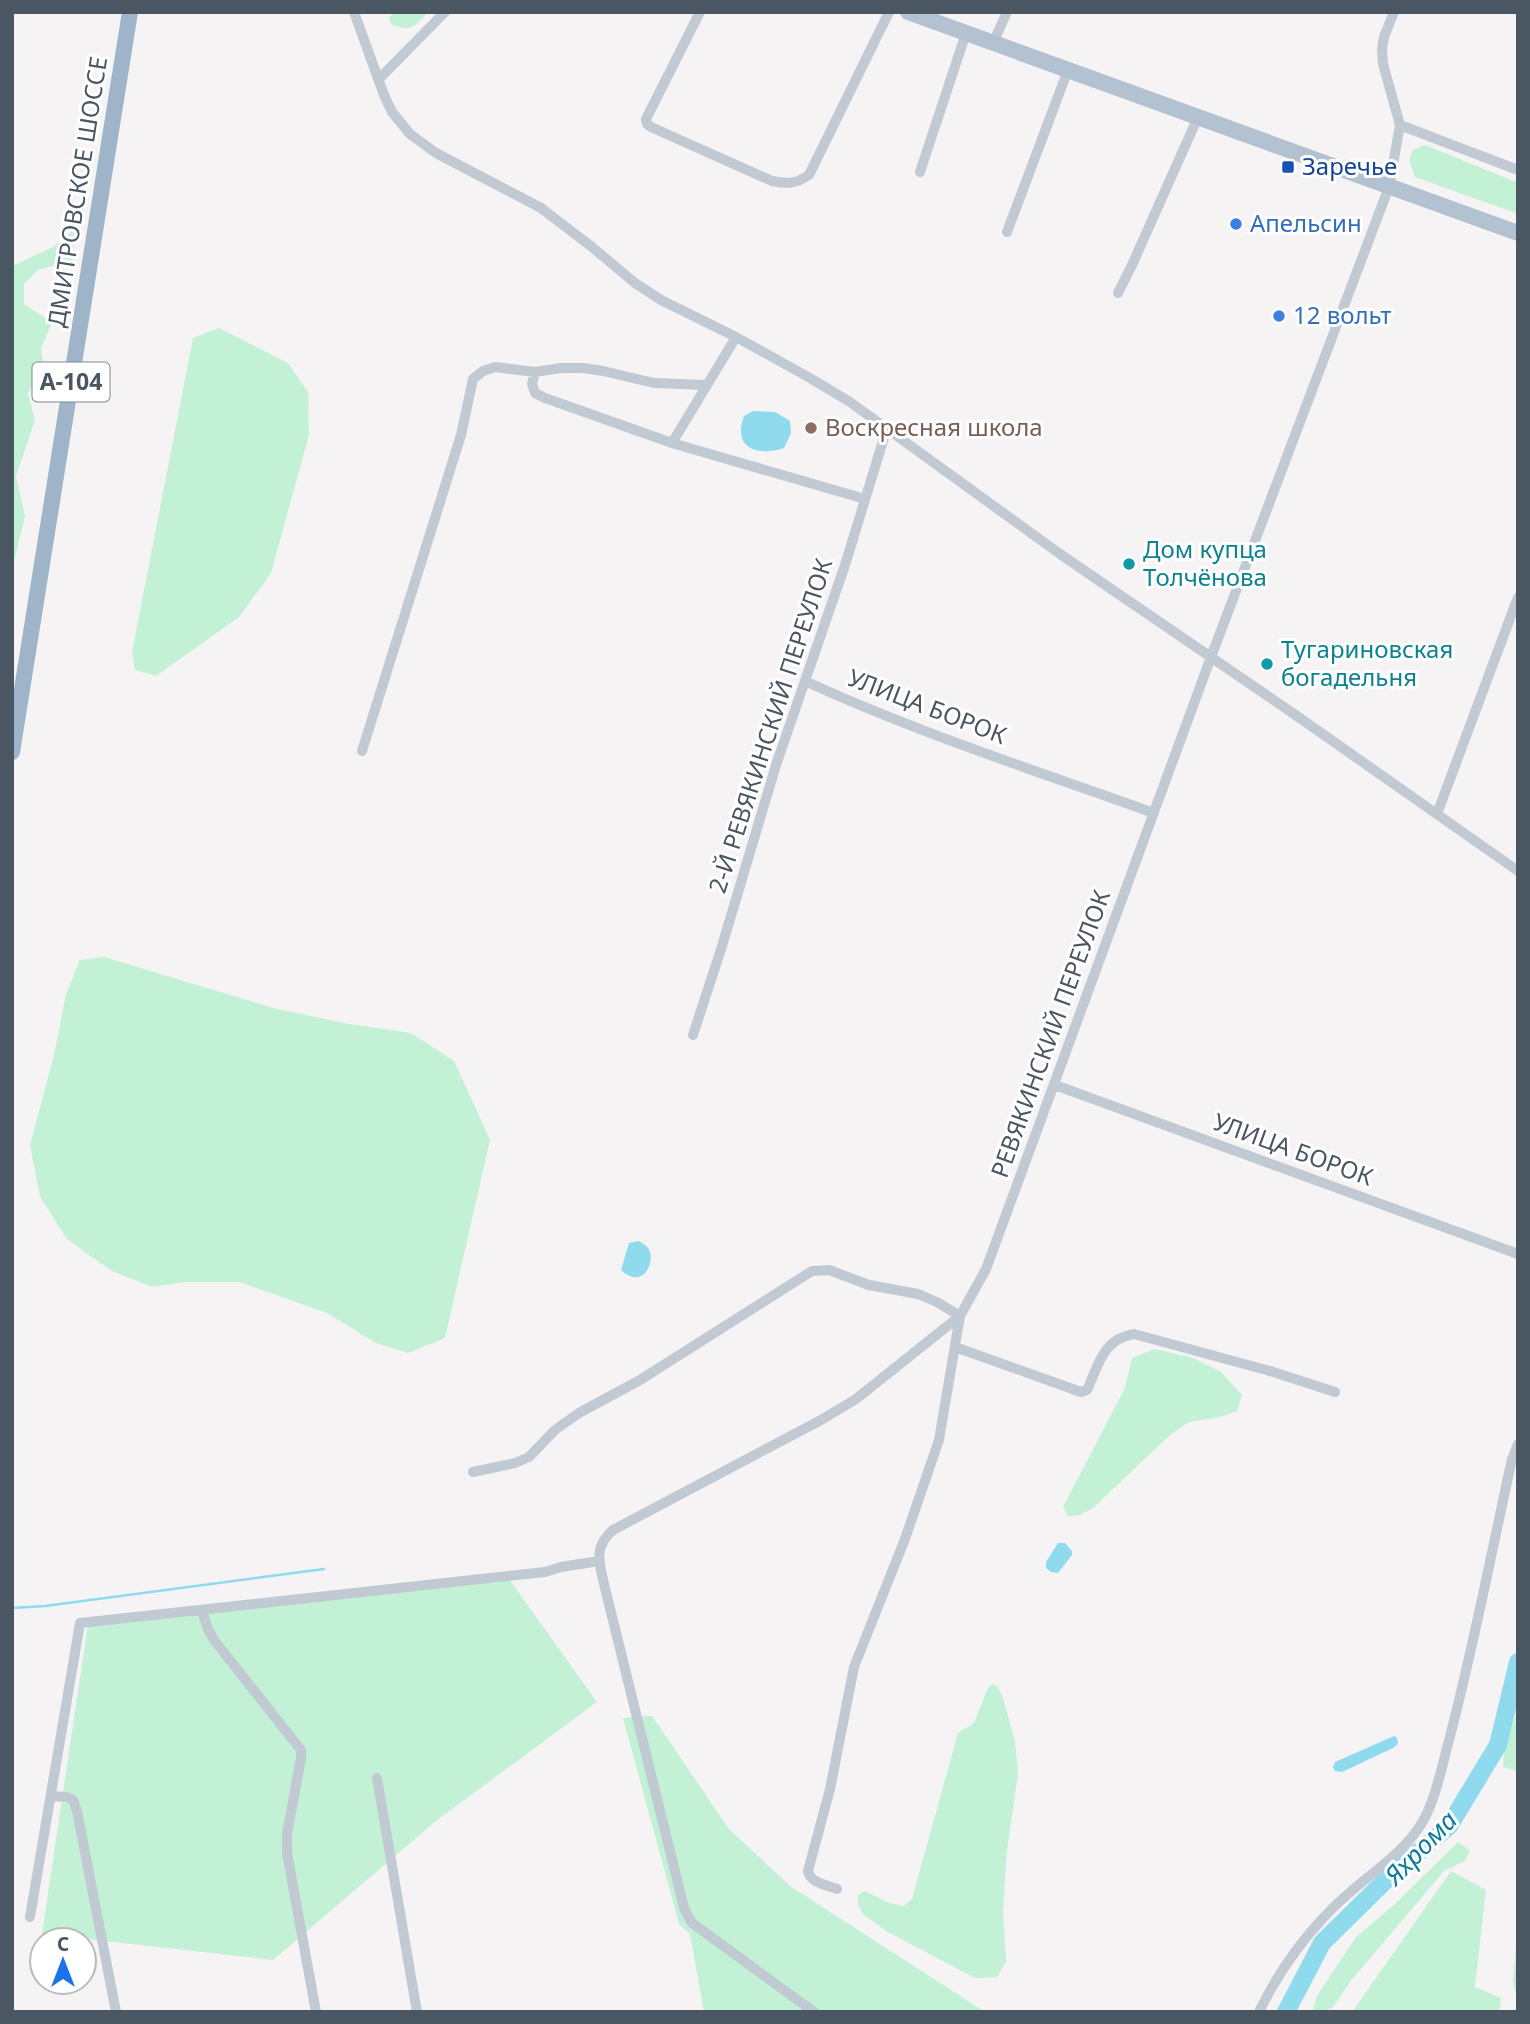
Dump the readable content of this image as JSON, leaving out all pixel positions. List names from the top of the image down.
{
  "streets": {
    "highway": ["ДМИТРОВСКОЕ ШОССЕ", "А-104"],
    "street": ["УЛИЦА БОРОК", "2-Й РЕВЯКИНСКИЙ ПЕРЕУЛОК", "РЕВЯКИНСКИЙ ПЕРЕУЛОК"]
  },
  "crossings": [
    ["УЛИЦА БОРОК", "2-Й РЕВЯКИНСКИЙ ПЕРЕУЛОК"],
    ["УЛИЦА БОРОК", "РЕВЯКИНСКИЙ ПЕРЕУЛОК"]
  ],
  "water": ["Яхрома"],
  "places": {
    "transit": ["Заречье"],
    "other": [
      "Апельсин",
      "12 вольт",
      "Воскресная школа",
      "Дом купца Толчёнова",
      "Тугариновская богадельня"
    ]
  },
  "north": "top"
}
